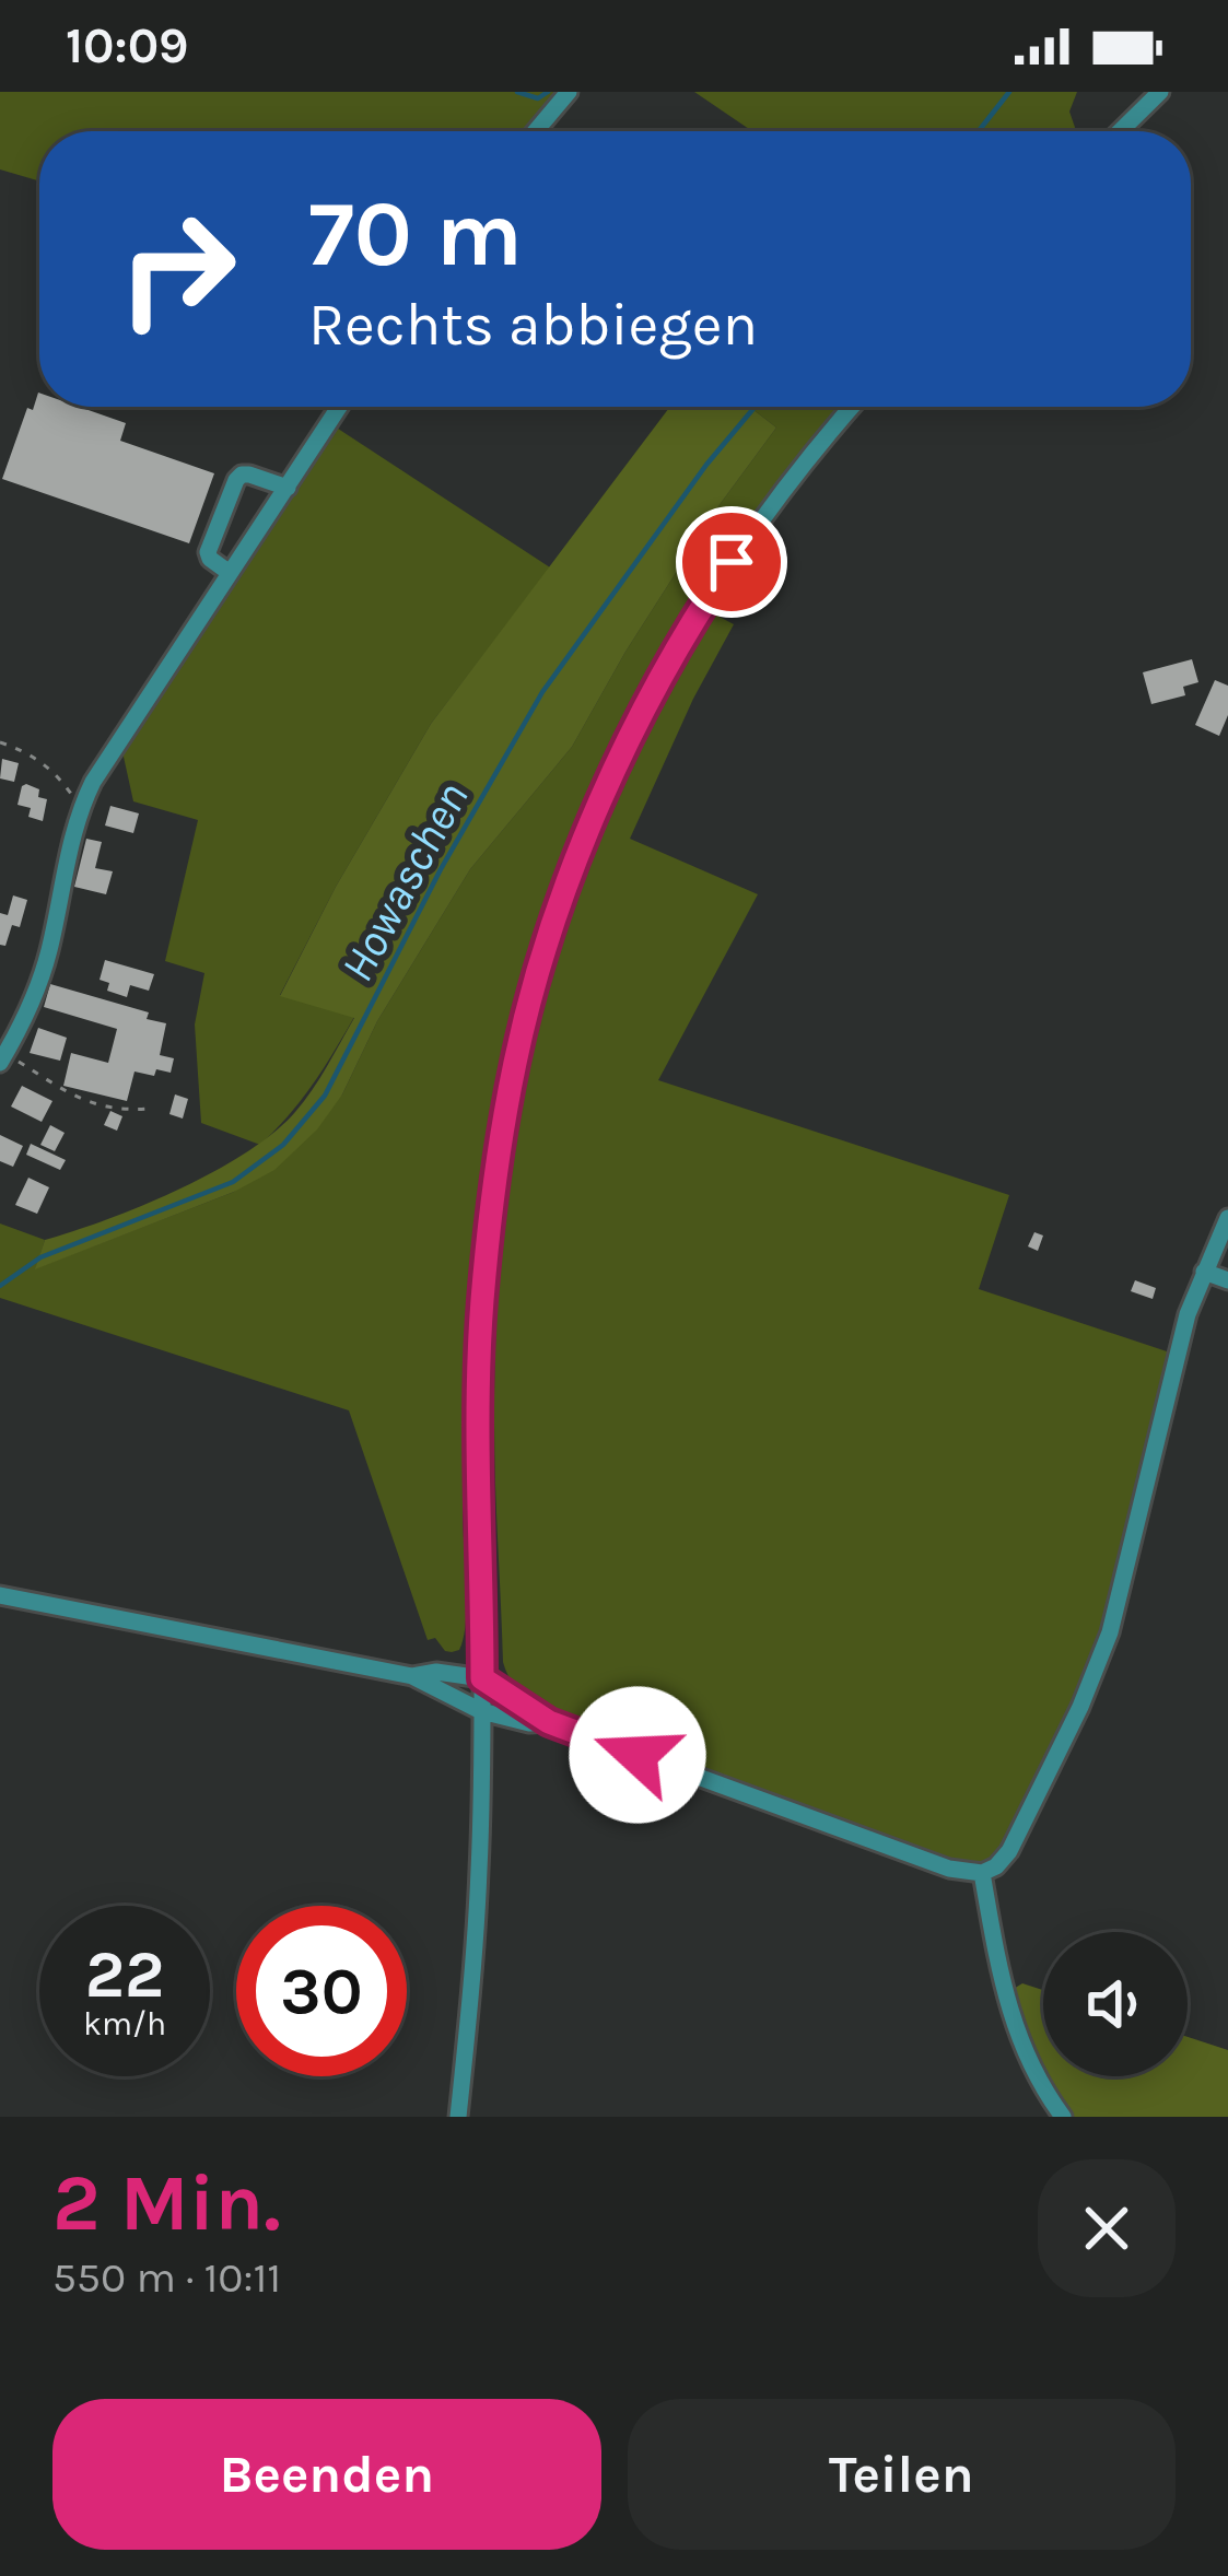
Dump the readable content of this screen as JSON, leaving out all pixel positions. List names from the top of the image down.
{
  "water": ["Howaschen"],
  "page": {
    "status": "10:09",
    "turn": ["70 m", "Rechts abbiegen"],
    "speed": "22 km/h",
    "limit": "30",
    "heading": ["2 Min.", "550 m · 10:11"],
    "buttons": ["Beenden", "Teilen"]
  }
}
